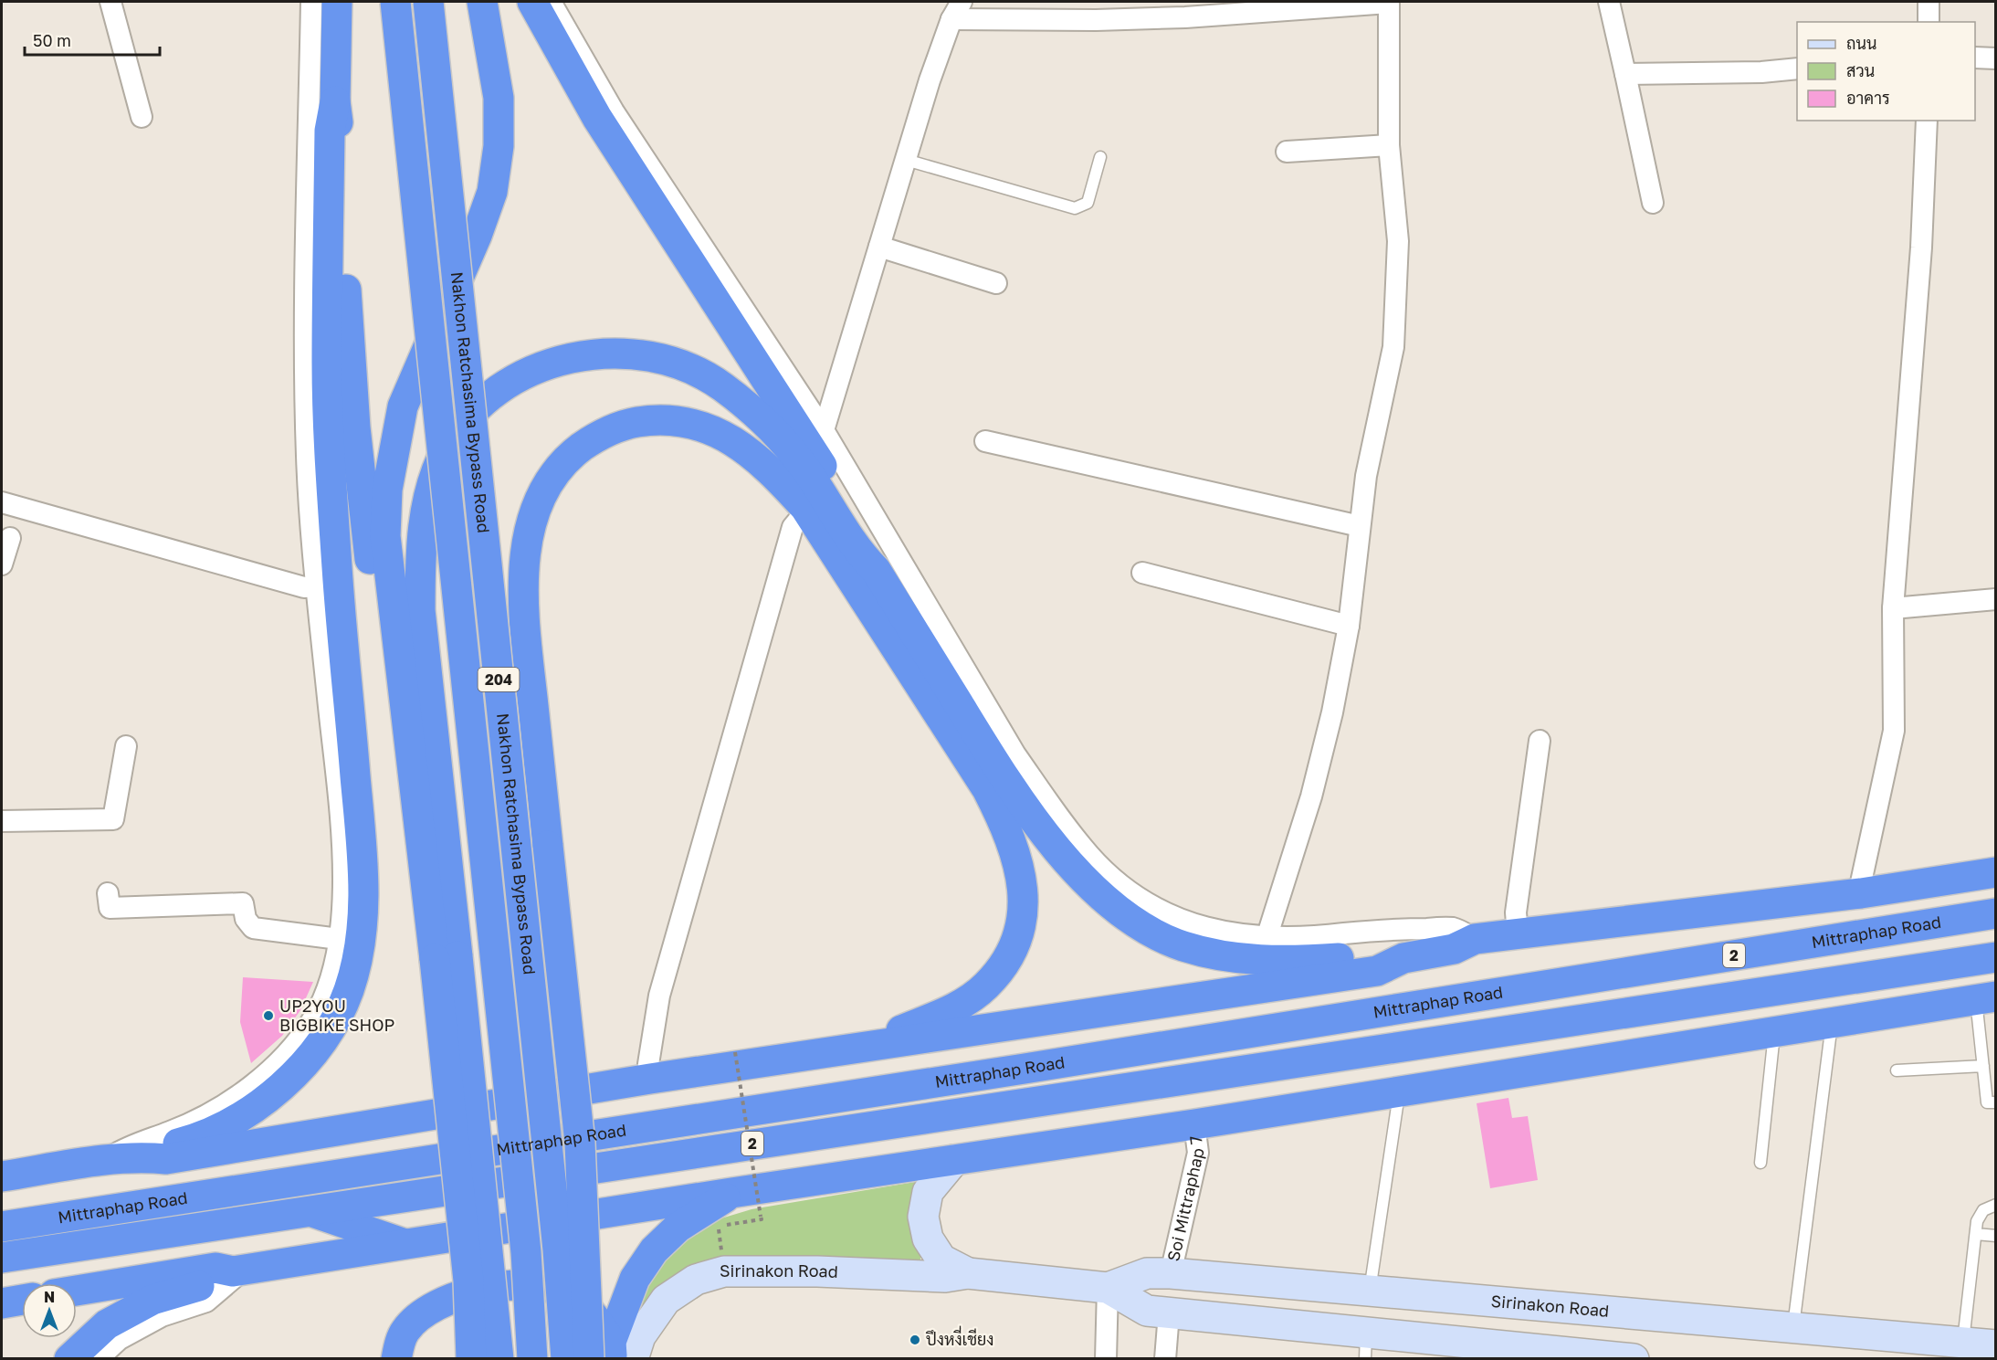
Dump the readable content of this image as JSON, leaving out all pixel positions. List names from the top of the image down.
{
  "streets": {
    "highway": [
      "Nakhon Ratchasima Bypass Road",
      "204",
      "Mittraphap Road",
      "2"
    ],
    "street": ["Soi Mittraphap 7", "Sirinakon Road"]
  },
  "crossings": [
    ["Soi Mittraphap 7", "Sirinakon Road"]
  ],
  "places": ["UP2YOU BIGBIKE SHOP", "ปึงหงี่เชียง"],
  "legend": ["ถนน", "สวน", "อาคาร"],
  "scale_bar": "50 m",
  "north": "top"
}
